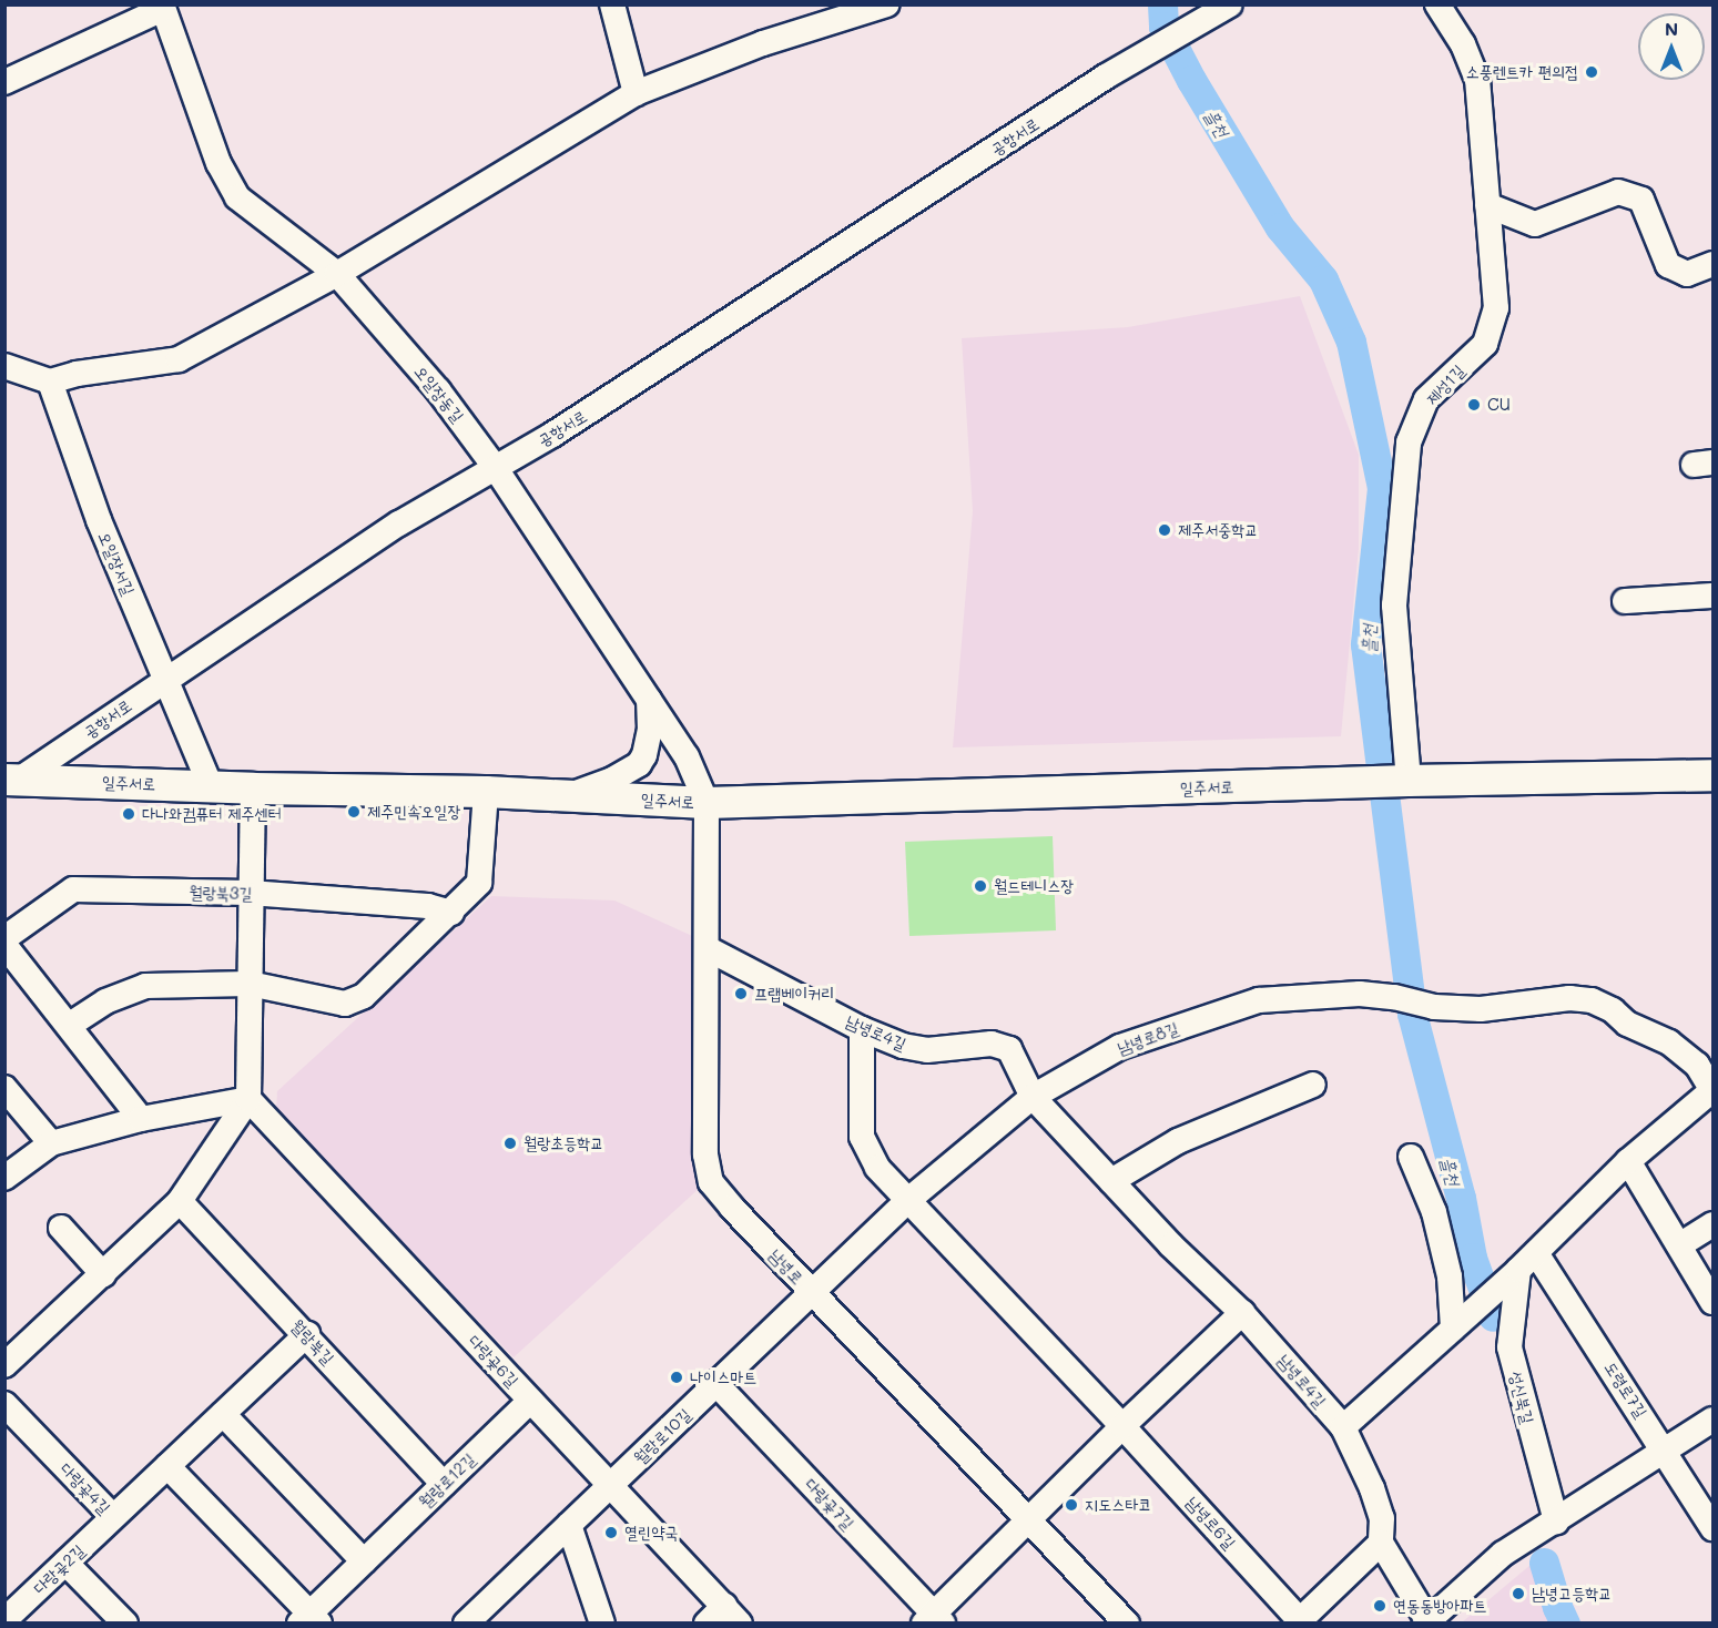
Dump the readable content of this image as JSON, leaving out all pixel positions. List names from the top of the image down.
{
  "streets": {
    "main road": ["일주서로"],
    "street": [
      "공항서로",
      "제성1길",
      "오일장동길",
      "오일장서길",
      "월랑북3길",
      "남녕로4길",
      "남녕로8길",
      "남녕로",
      "월랑북길",
      "다랑곶6길",
      "도령로7길",
      "성신북길",
      "월랑로10길",
      "월랑로12길",
      "다랑곶4길",
      "다랑곶7길",
      "남녕로6길",
      "다랑곶2길"
    ]
  },
  "crossings": [
    ["공항서로", "오일장동길"],
    ["공항서로", "오일장서길"],
    ["공항서로", "일주서로"],
    ["제성1길", "일주서로"],
    ["오일장동길", "일주서로"],
    ["오일장동길", "남녕로"],
    ["오일장서길", "일주서로"],
    ["일주서로", "남녕로"],
    ["남녕로4길", "남녕로8길"],
    ["남녕로4길", "남녕로"],
    ["남녕로8길", "남녕로"],
    ["남녕로8길", "월랑로10길"],
    ["남녕로8길", "남녕로6길"],
    ["남녕로", "월랑로10길"],
    ["월랑북길", "월랑로12길"],
    ["월랑북길", "다랑곶4길"],
    ["다랑곶6길", "월랑로10길"],
    ["다랑곶6길", "월랑로12길"],
    ["도령로7길", "성신북길"],
    ["월랑로10길", "다랑곶7길"],
    ["다랑곶4길", "다랑곶2길"]
  ],
  "water": ["흘천"],
  "places": [
    "소풍렌트카 편의접",
    "CU",
    "제주서중학교",
    "제주민속오일장",
    "다나와컴퓨터 제주센터",
    "월드테니스장",
    "프랩베이커리",
    "월랑초등학교",
    "나이스마트",
    "지도스타코",
    "열린약국",
    "남녕고등학교",
    "연동동방아파트"
  ],
  "north": "top"
}
